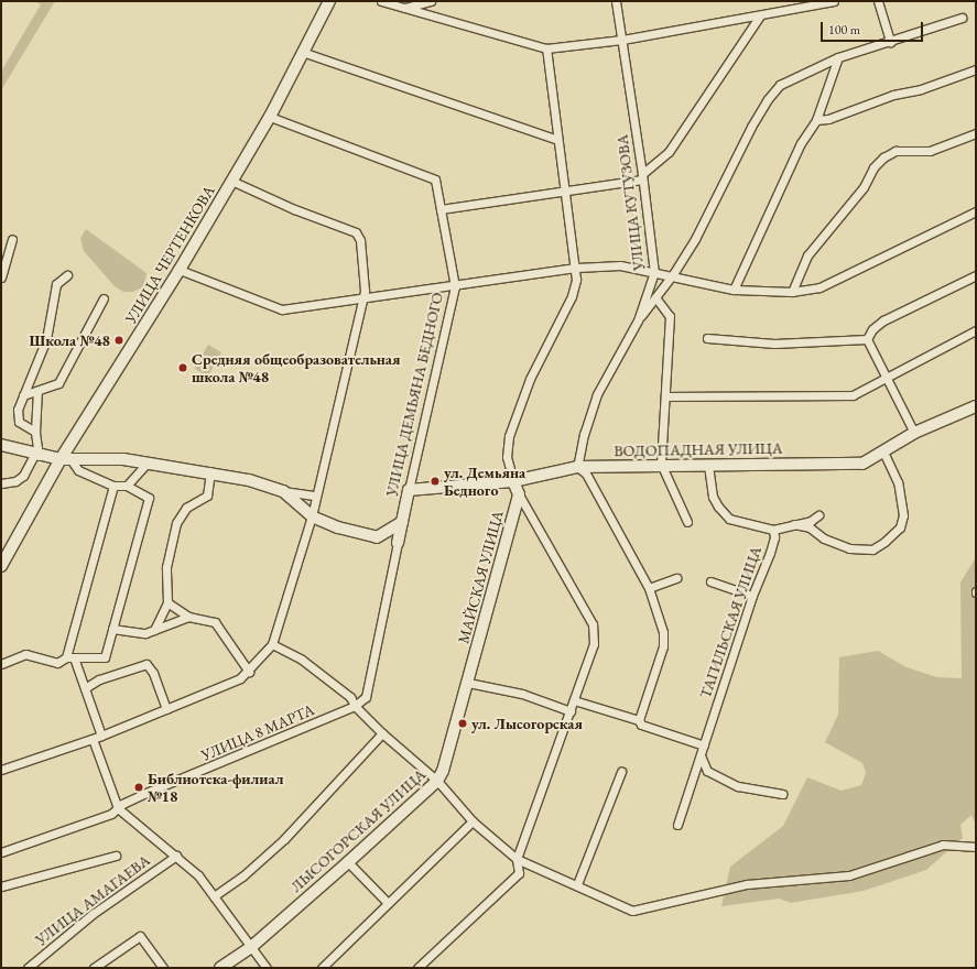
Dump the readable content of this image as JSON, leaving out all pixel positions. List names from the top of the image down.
{
  "streets": {
    "street": [
      "УЛИЦА КУТУЗОВА",
      "УЛИЦА ЧЕРТЕНКОВА",
      "УЛИЦА ДЕМЬЯНА БЕДНОГО",
      "ВОДОПАДНАЯ УЛИЦА",
      "МАЙСКАЯ УЛИЦА",
      "ТАГИЛЬСКАЯ УЛИЦА",
      "УЛИЦА 8 МАРТА",
      "ЛЫСОГОРСКАЯ УЛИЦА",
      "УЛИЦА АМАГАЕВА"
    ]
  },
  "crossings": [
    ["УЛИЦА КУТУЗОВА", "ВОДОПАДНАЯ УЛИЦА"],
    ["УЛИЦА ЧЕРТЕНКОВА", "УЛИЦА ДЕМЬЯНА БЕДНОГО"],
    ["УЛИЦА ДЕМЬЯНА БЕДНОГО", "ВОДОПАДНАЯ УЛИЦА"],
    ["УЛИЦА ДЕМЬЯНА БЕДНОГО", "УЛИЦА 8 МАРТА"],
    ["ВОДОПАДНАЯ УЛИЦА", "МАЙСКАЯ УЛИЦА"],
    ["ВОДОПАДНАЯ УЛИЦА", "ТАГИЛЬСКАЯ УЛИЦА"],
    ["МАЙСКАЯ УЛИЦА", "ЛЫСОГОРСКАЯ УЛИЦА"]
  ],
  "places": [
    "Школа №48",
    "Средняя общеобразовательная школа №48",
    "ул. Демьяна Бедного",
    "ул. Лысогорская",
    "Библиотека-филиал №18"
  ],
  "scale_bar": "100 m"
}
